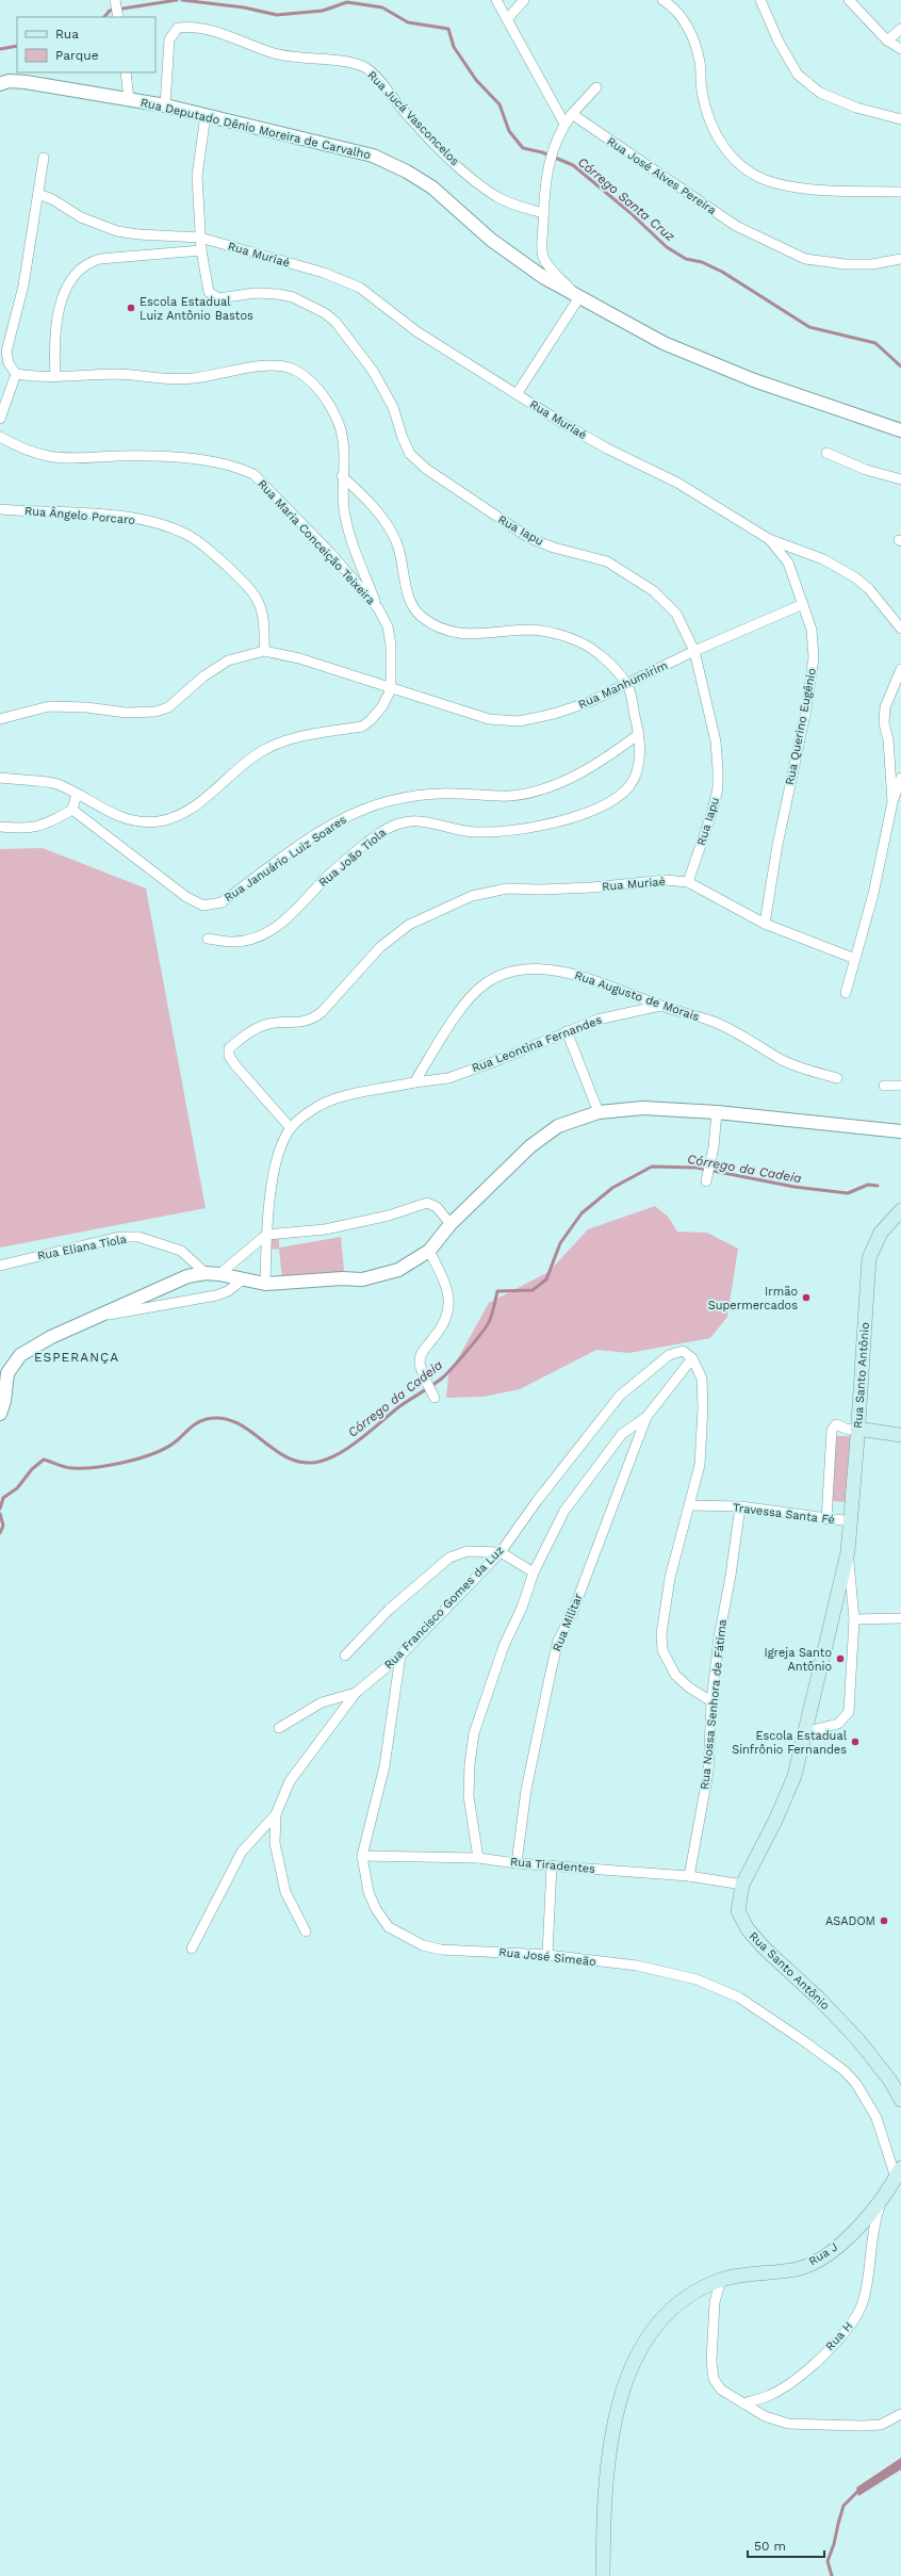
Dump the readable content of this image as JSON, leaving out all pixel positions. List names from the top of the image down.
{
  "streets": {
    "main road": ["Rua Santo Antônio", "Rua J"],
    "street": [
      "Rua Jucá Vasconcelos",
      "Rua Deputado Dênio Moreira de Carvalho",
      "Rua José Alves Pereira",
      "Rua Muriaé",
      "Rua Ângelo Porcaro",
      "Rua Iapu",
      "Rua Maria Conceição Teixeira",
      "Rua Manhumirim",
      "Rua Querino Eugênio",
      "Rua João Tiola",
      "Rua Januário Luiz Soares",
      "Rua Augusto de Morais",
      "Rua Leontina Fernandes",
      "Rua Eliana Tiola",
      "Travessa Santa Fé",
      "Rua Francisco Gomes da Luz",
      "Rua Militar",
      "Rua Nossa Senhora de Fátima",
      "Rua Tiradentes",
      "Rua José Simeão",
      "Rua H"
    ]
  },
  "crossings": [
    ["Rua Jucá Vasconcelos", "Rua Deputado Dênio Moreira de Carvalho"],
    ["Rua Muriaé", "Rua Iapu"],
    ["Rua Muriaé", "Rua Querino Eugênio"],
    ["Rua Ângelo Porcaro", "Rua Manhumirim"],
    ["Rua Iapu", "Rua Manhumirim"],
    ["Rua Maria Conceição Teixeira", "Rua Manhumirim"],
    ["Rua Manhumirim", "Rua Querino Eugênio"],
    ["Rua Manhumirim", "Rua João Tiola"],
    ["Rua João Tiola", "Rua Januário Luiz Soares"],
    ["Rua Augusto de Morais", "Rua Leontina Fernandes"],
    ["Rua Santo Antônio", "Travessa Santa Fé"],
    ["Rua Santo Antônio", "Rua Tiradentes"],
    ["Travessa Santa Fé", "Rua Nossa Senhora de Fátima"],
    ["Rua Francisco Gomes da Luz", "Rua José Simeão"],
    ["Rua Militar", "Rua Tiradentes"],
    ["Rua Nossa Senhora de Fátima", "Rua Tiradentes"],
    ["Rua Tiradentes", "Rua José Simeão"],
    ["Rua José Simeão", "Rua J"],
    ["Rua J", "Rua H"]
  ],
  "districts": ["ESPERANÇA"],
  "water": ["Córrego Santa Cruz", "Córrego da Cadeia"],
  "places": [
    "Escola Estadual Luiz Antônio Bastos",
    "Irmão Supermercados",
    "Igreja Santo Antônio",
    "Escola Estadual Sinfrônio Fernandes",
    "ASADOM"
  ],
  "legend": ["Rua", "Parque"],
  "scale_bar": "50 m"
}
